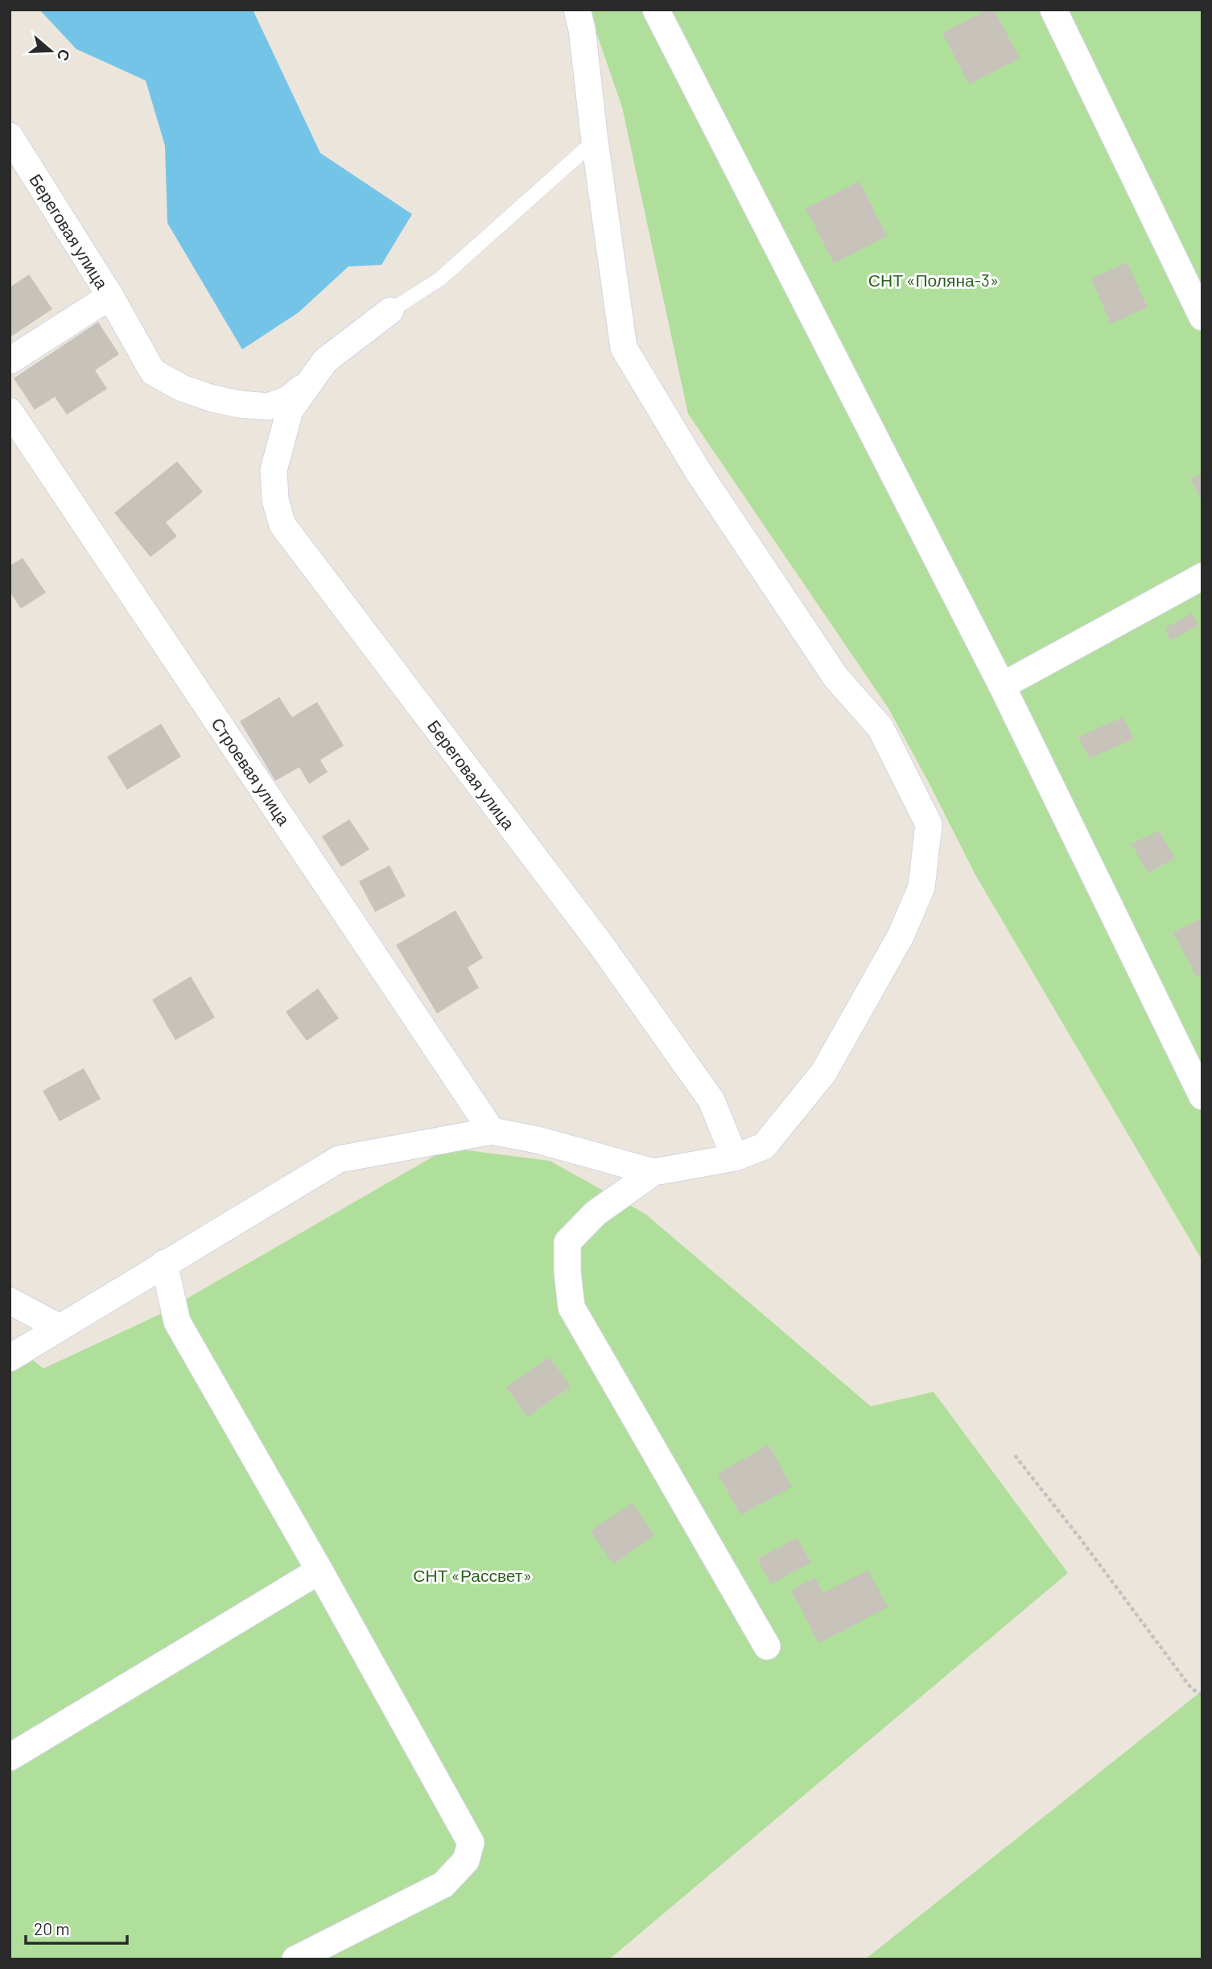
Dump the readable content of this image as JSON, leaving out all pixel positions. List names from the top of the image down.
{
  "streets": {
    "street": ["Береговая улица", "Строевая улица"]
  },
  "parks": ["СНТ «Поляна-3»", "СНТ «Рассвет»"],
  "scale_bar": "20 m",
  "north": "right"
}
